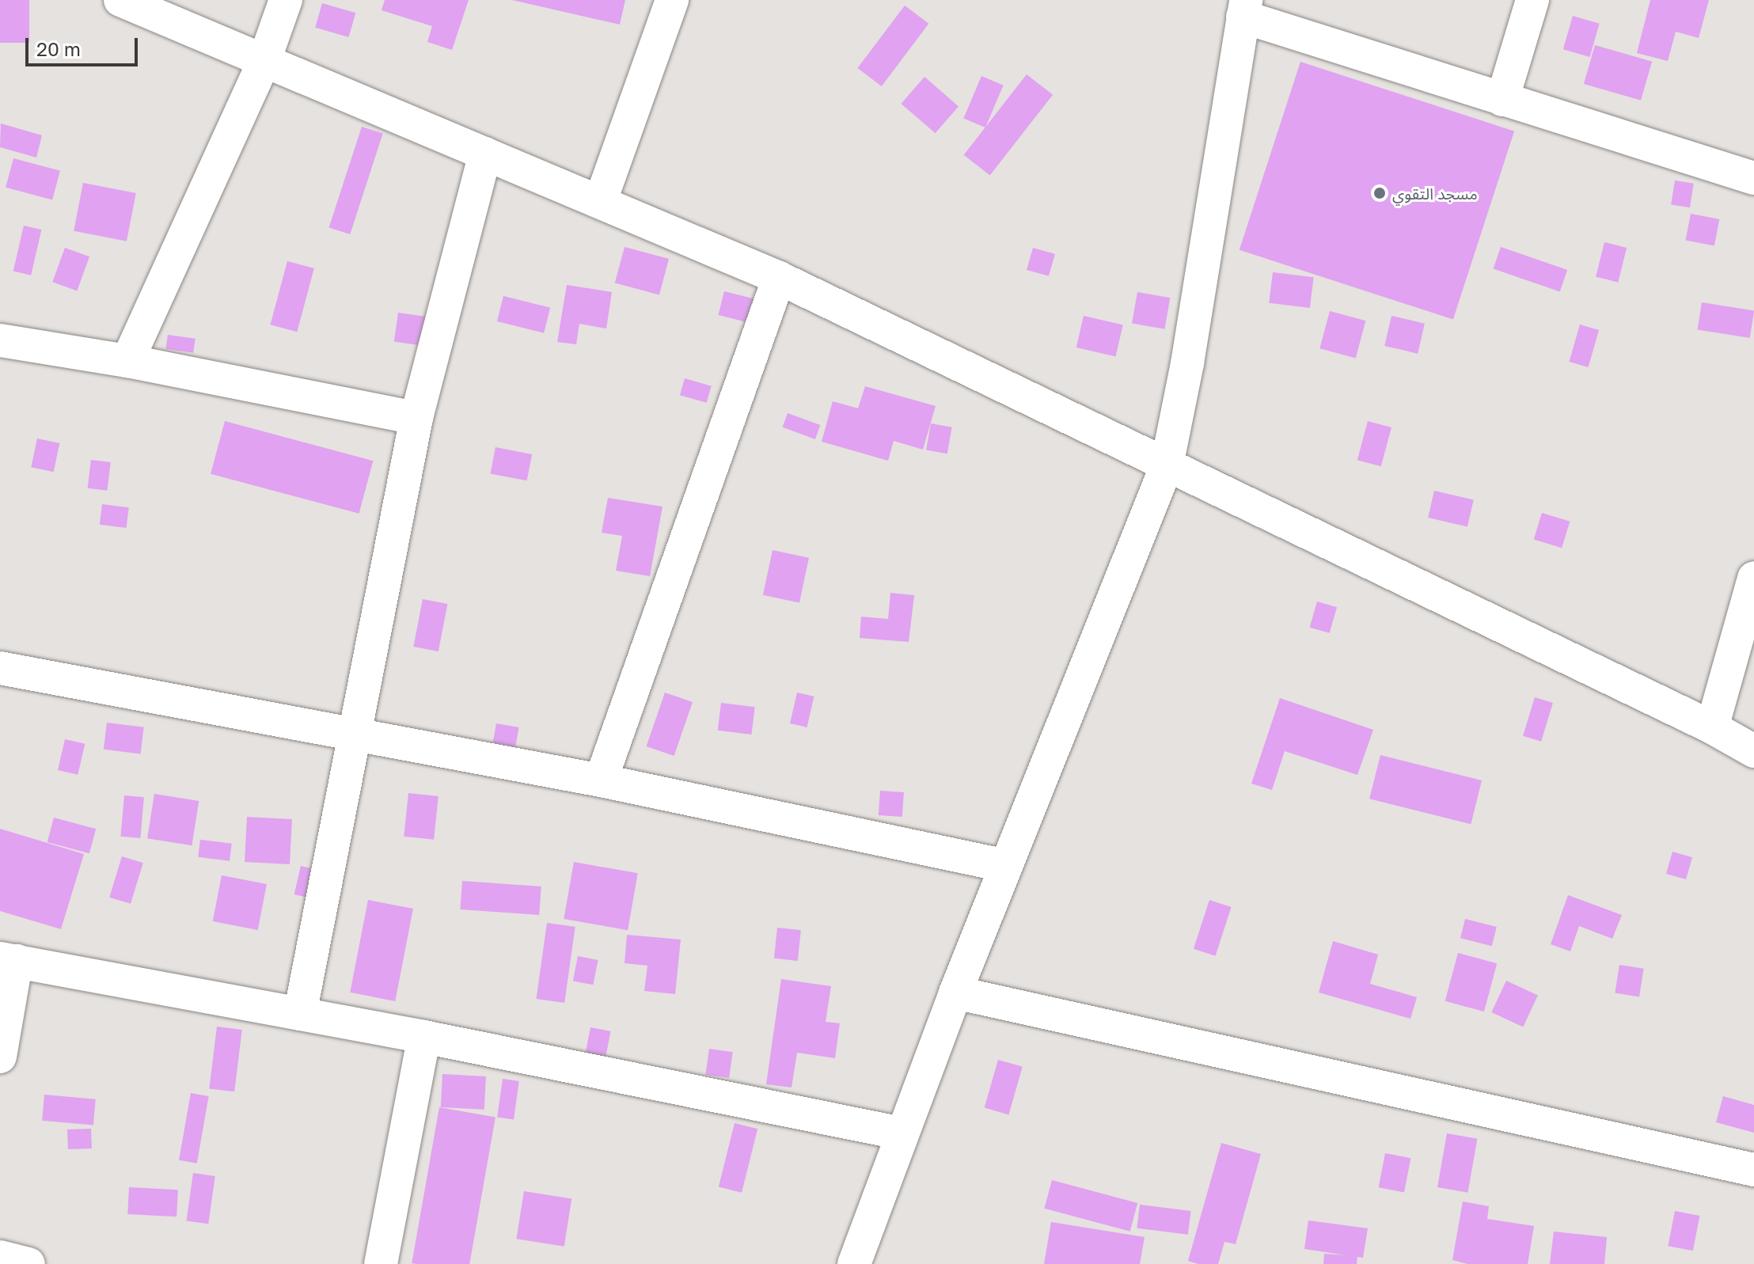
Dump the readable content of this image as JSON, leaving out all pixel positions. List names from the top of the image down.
{
  "places": ["مسجد التقوي"],
  "scale_bar": "20 m"
}
